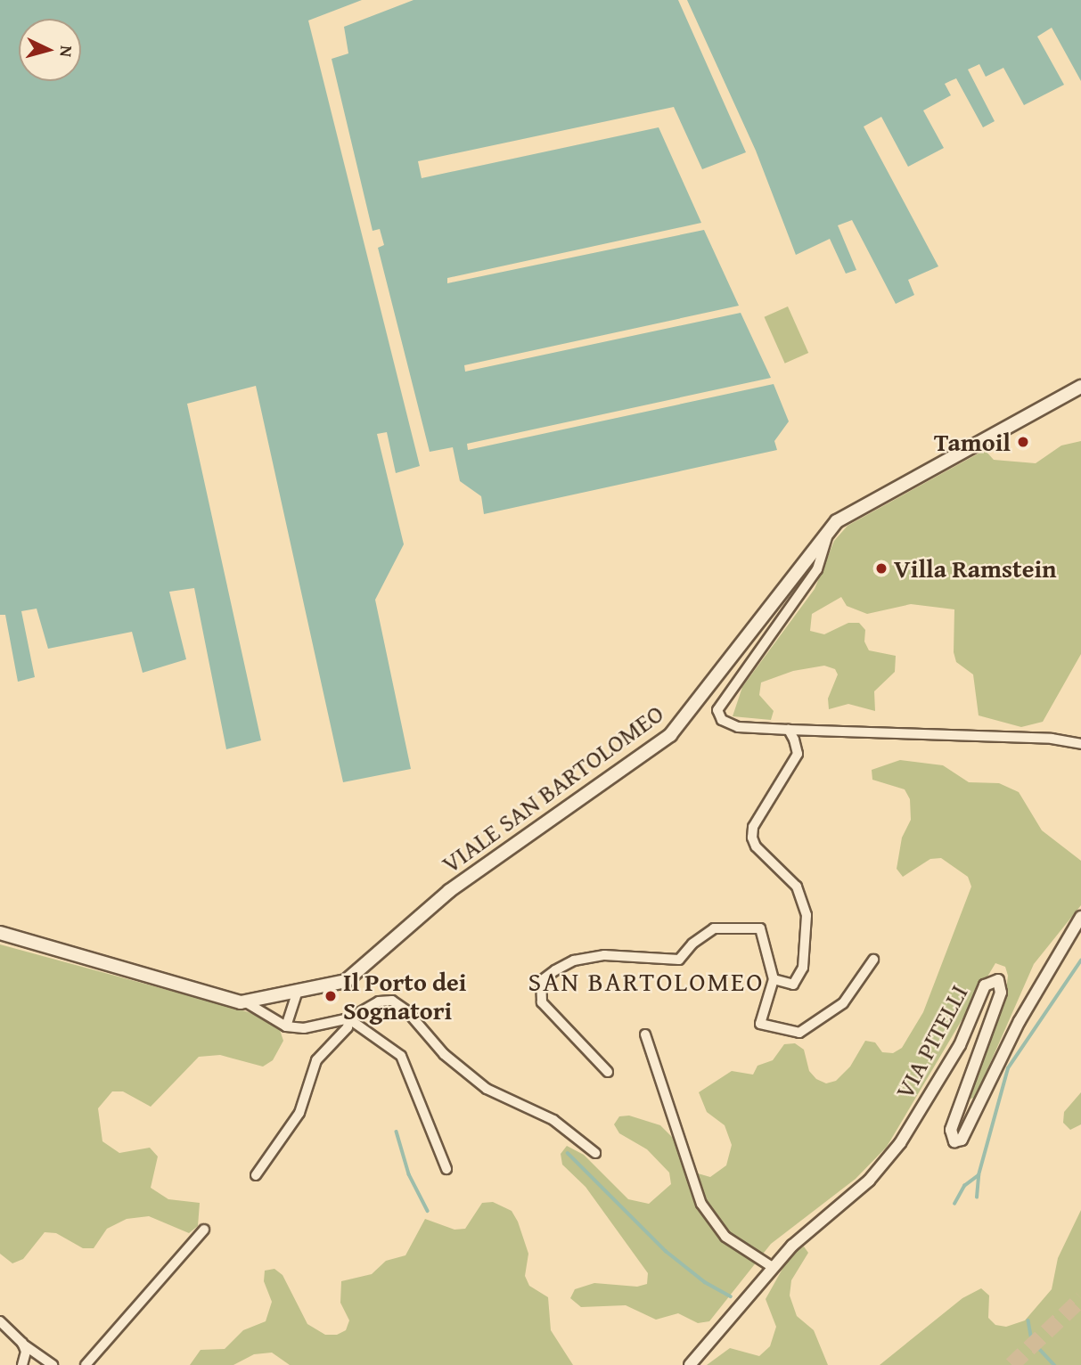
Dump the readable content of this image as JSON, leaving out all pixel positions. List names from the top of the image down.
{
  "streets": {
    "main road": ["VIALE SAN BARTOLOMEO"],
    "street": ["VIA PITELLI"]
  },
  "districts": ["SAN BARTOLOMEO"],
  "places": ["Tamoil", "Villa Ramstein", "Il Porto dei Sognatori"],
  "north": "right"
}
